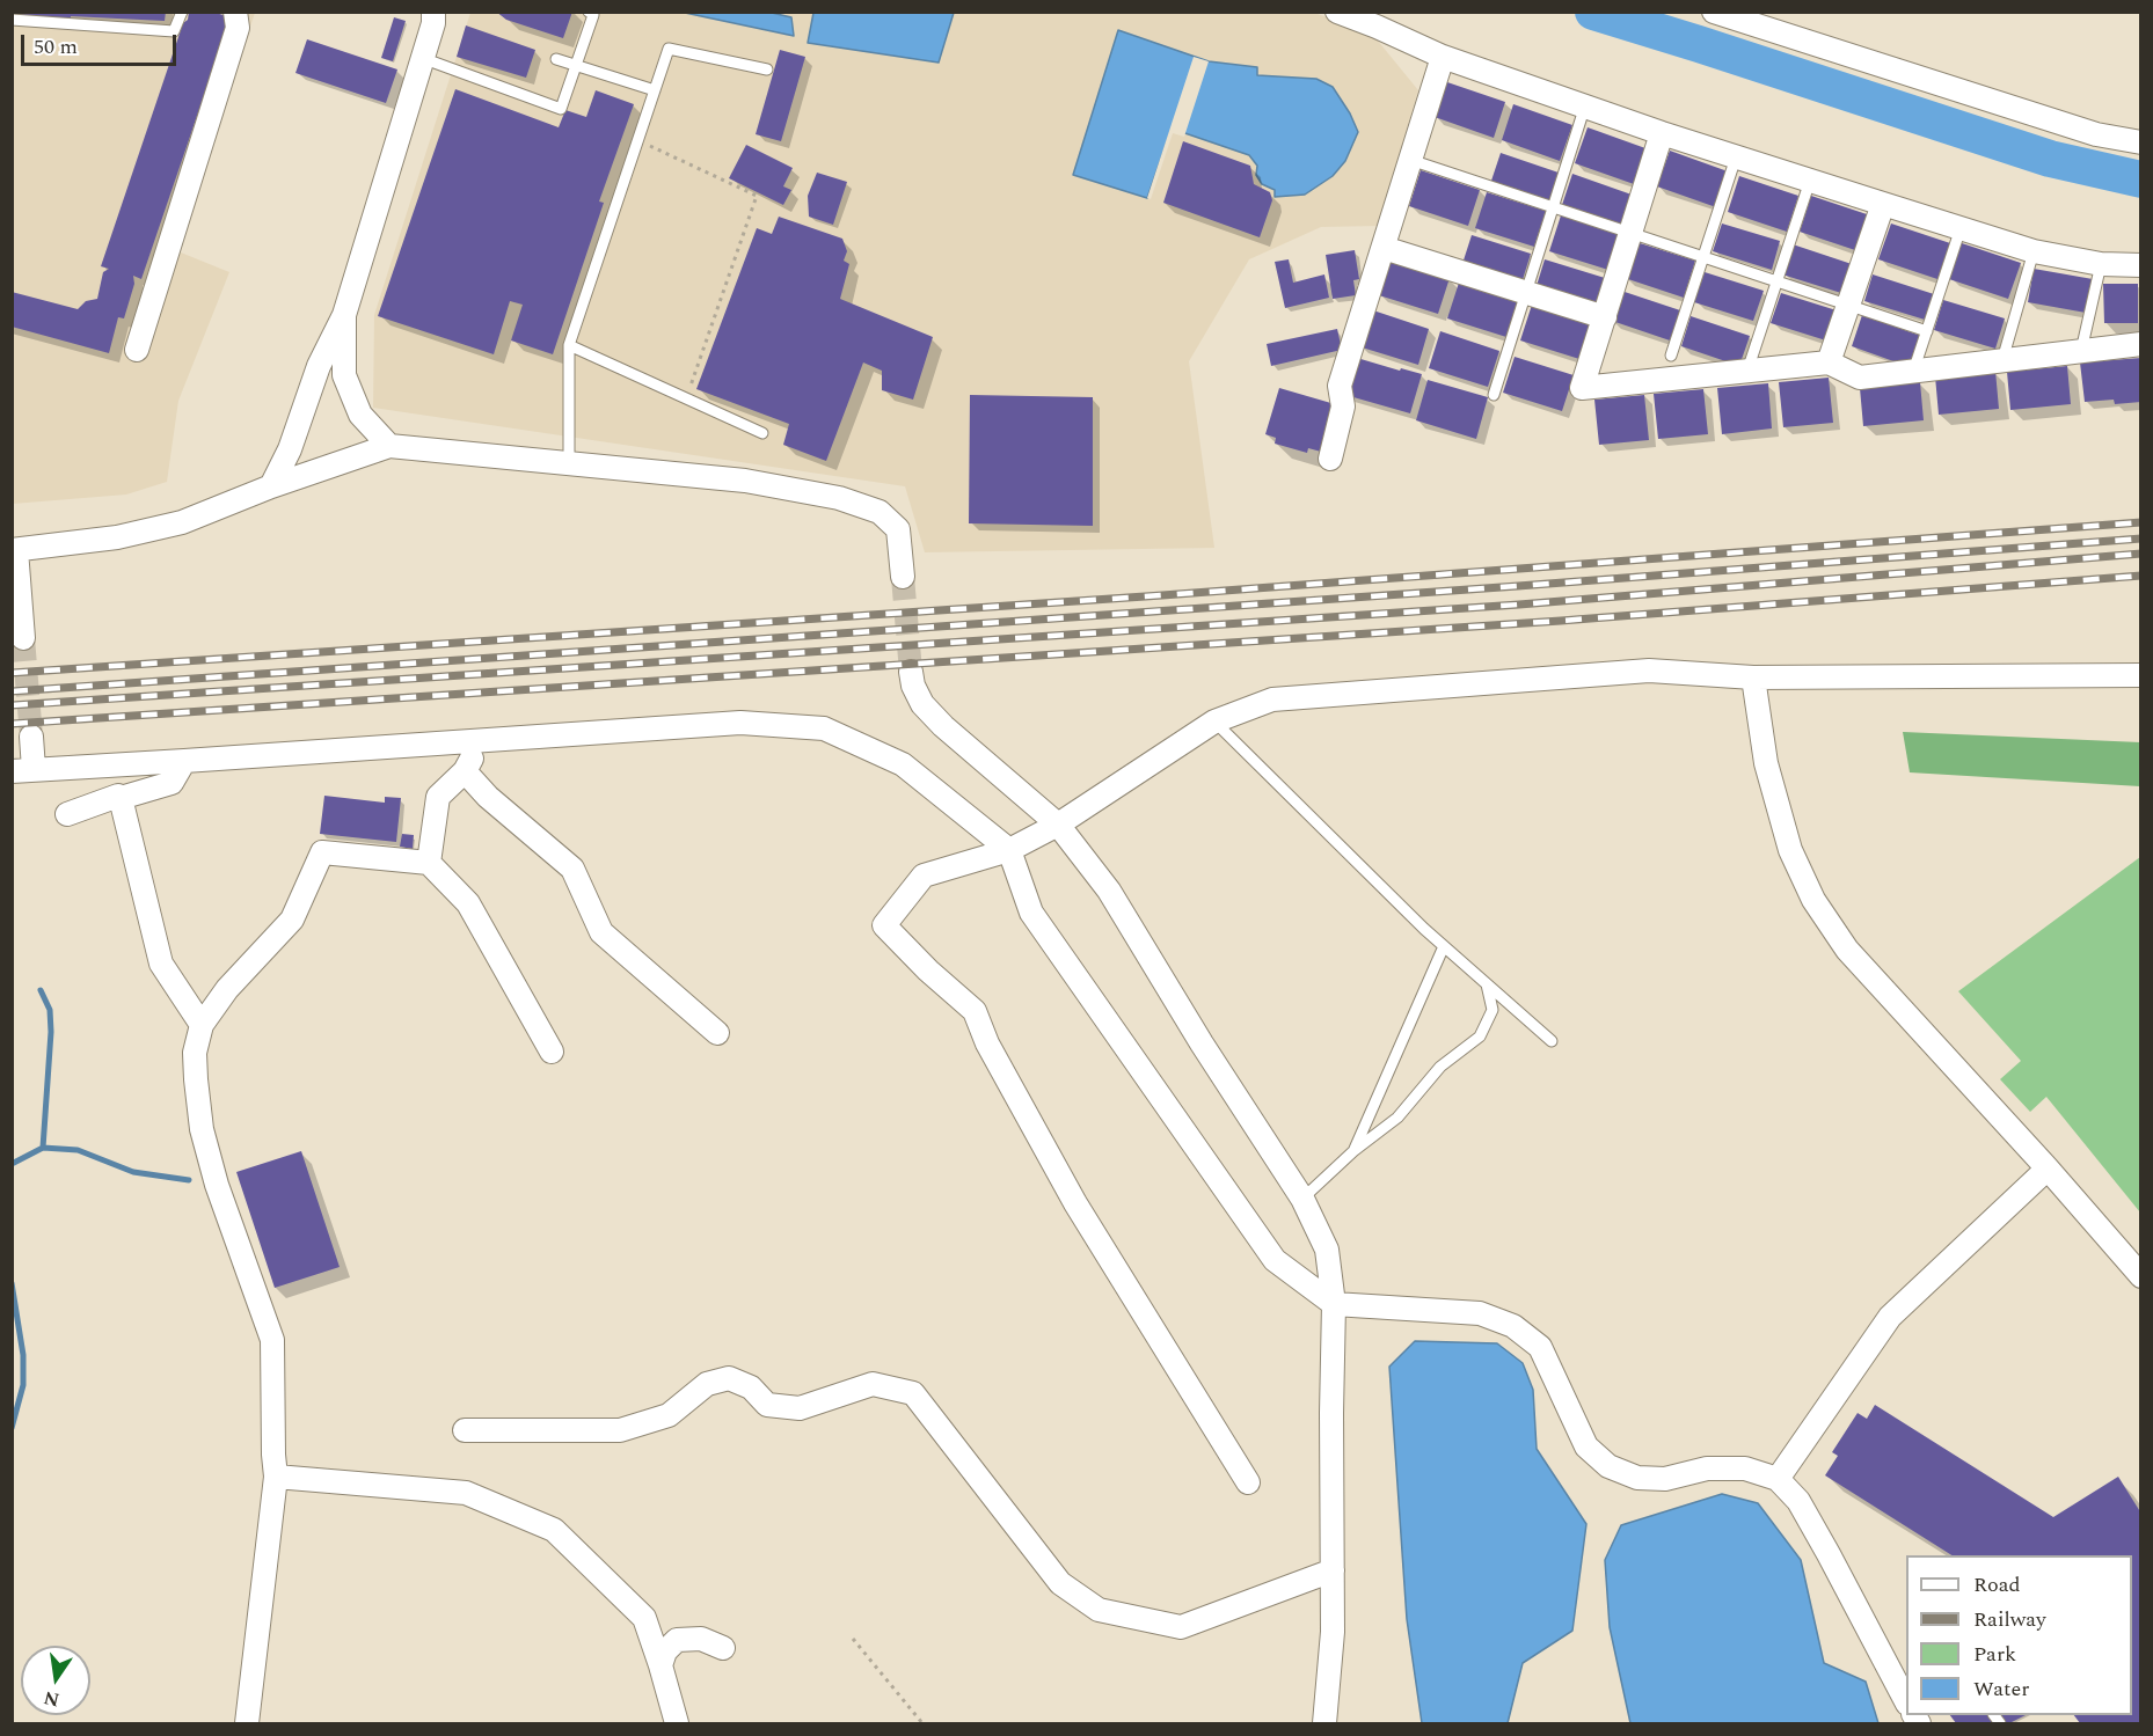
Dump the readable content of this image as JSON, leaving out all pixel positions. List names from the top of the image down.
{
  "legend": [
    "Road",
    "Railway",
    "Park",
    "Water"
  ],
  "scale_bar": "50 m",
  "north": "bottom"
}
